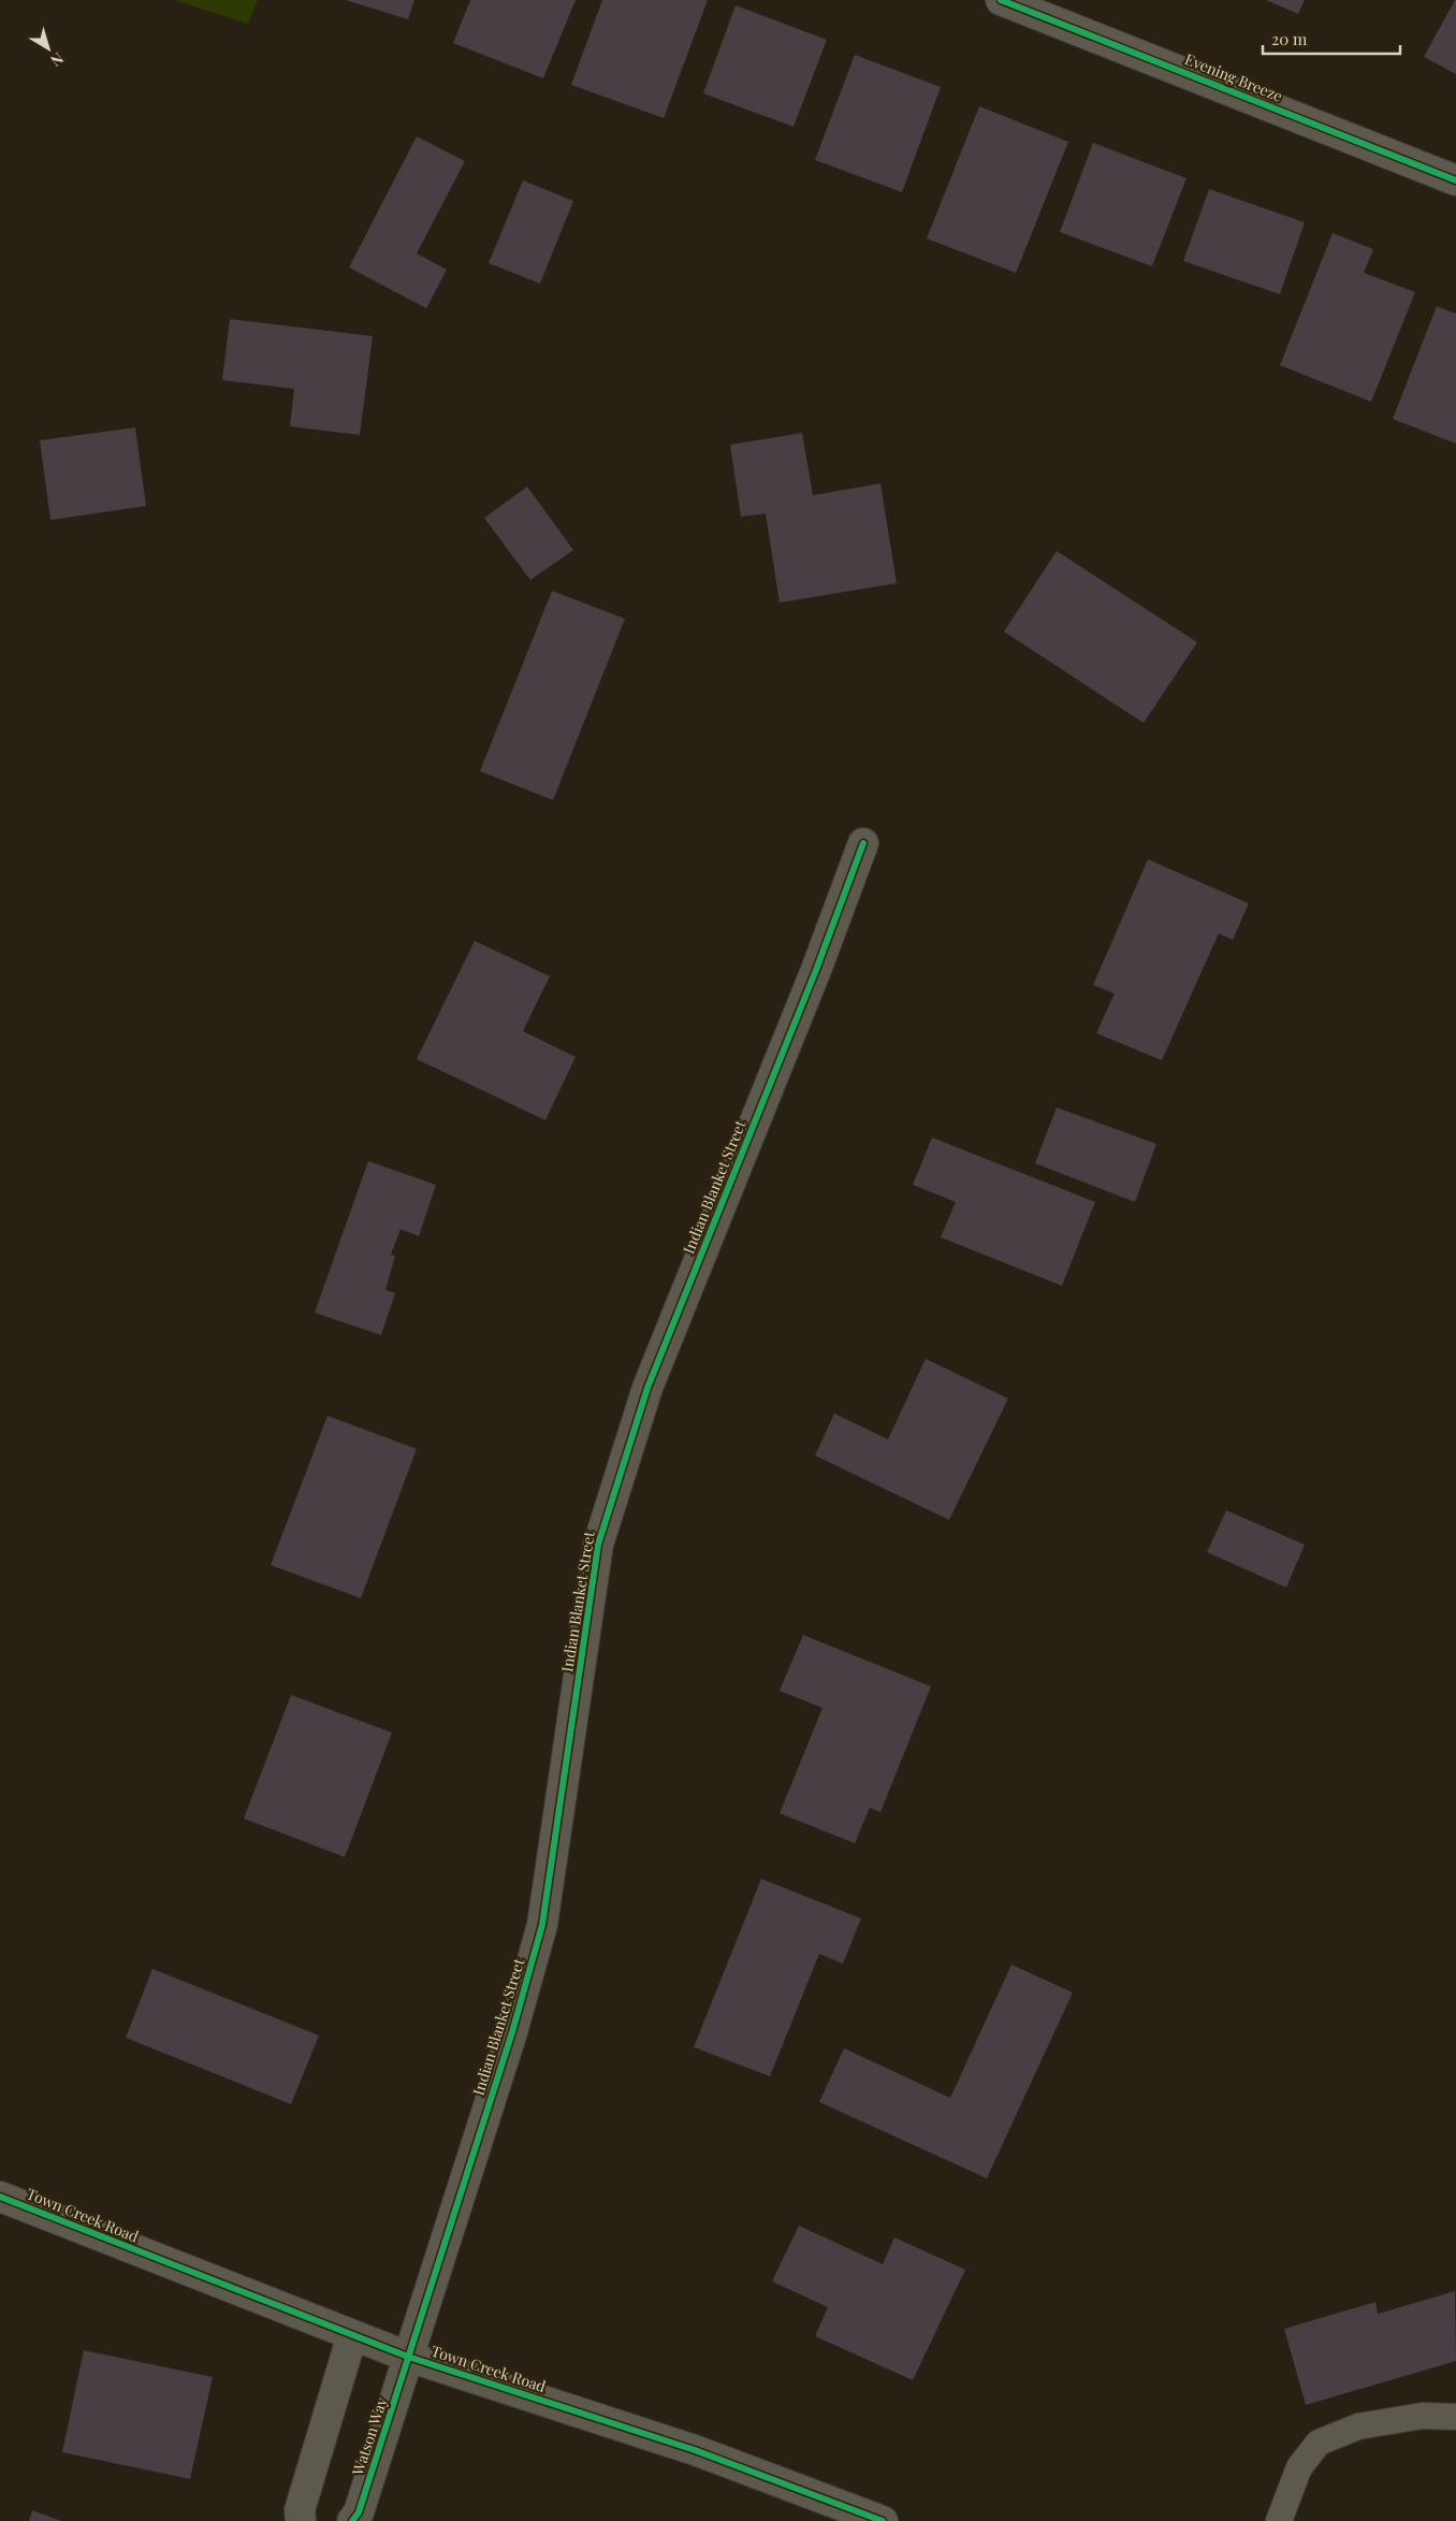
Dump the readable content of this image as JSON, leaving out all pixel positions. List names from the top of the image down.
{
  "streets": {
    "street": [
      "Evening Breeze",
      "Indian Blanket Street",
      "Town Creek Road",
      "Watson Way"
    ]
  },
  "crossings": [
    ["Indian Blanket Street", "Town Creek Road"],
    ["Indian Blanket Street", "Watson Way"],
    ["Town Creek Road", "Watson Way"]
  ],
  "scale_bar": "20 m",
  "north": "bottom right"
}
